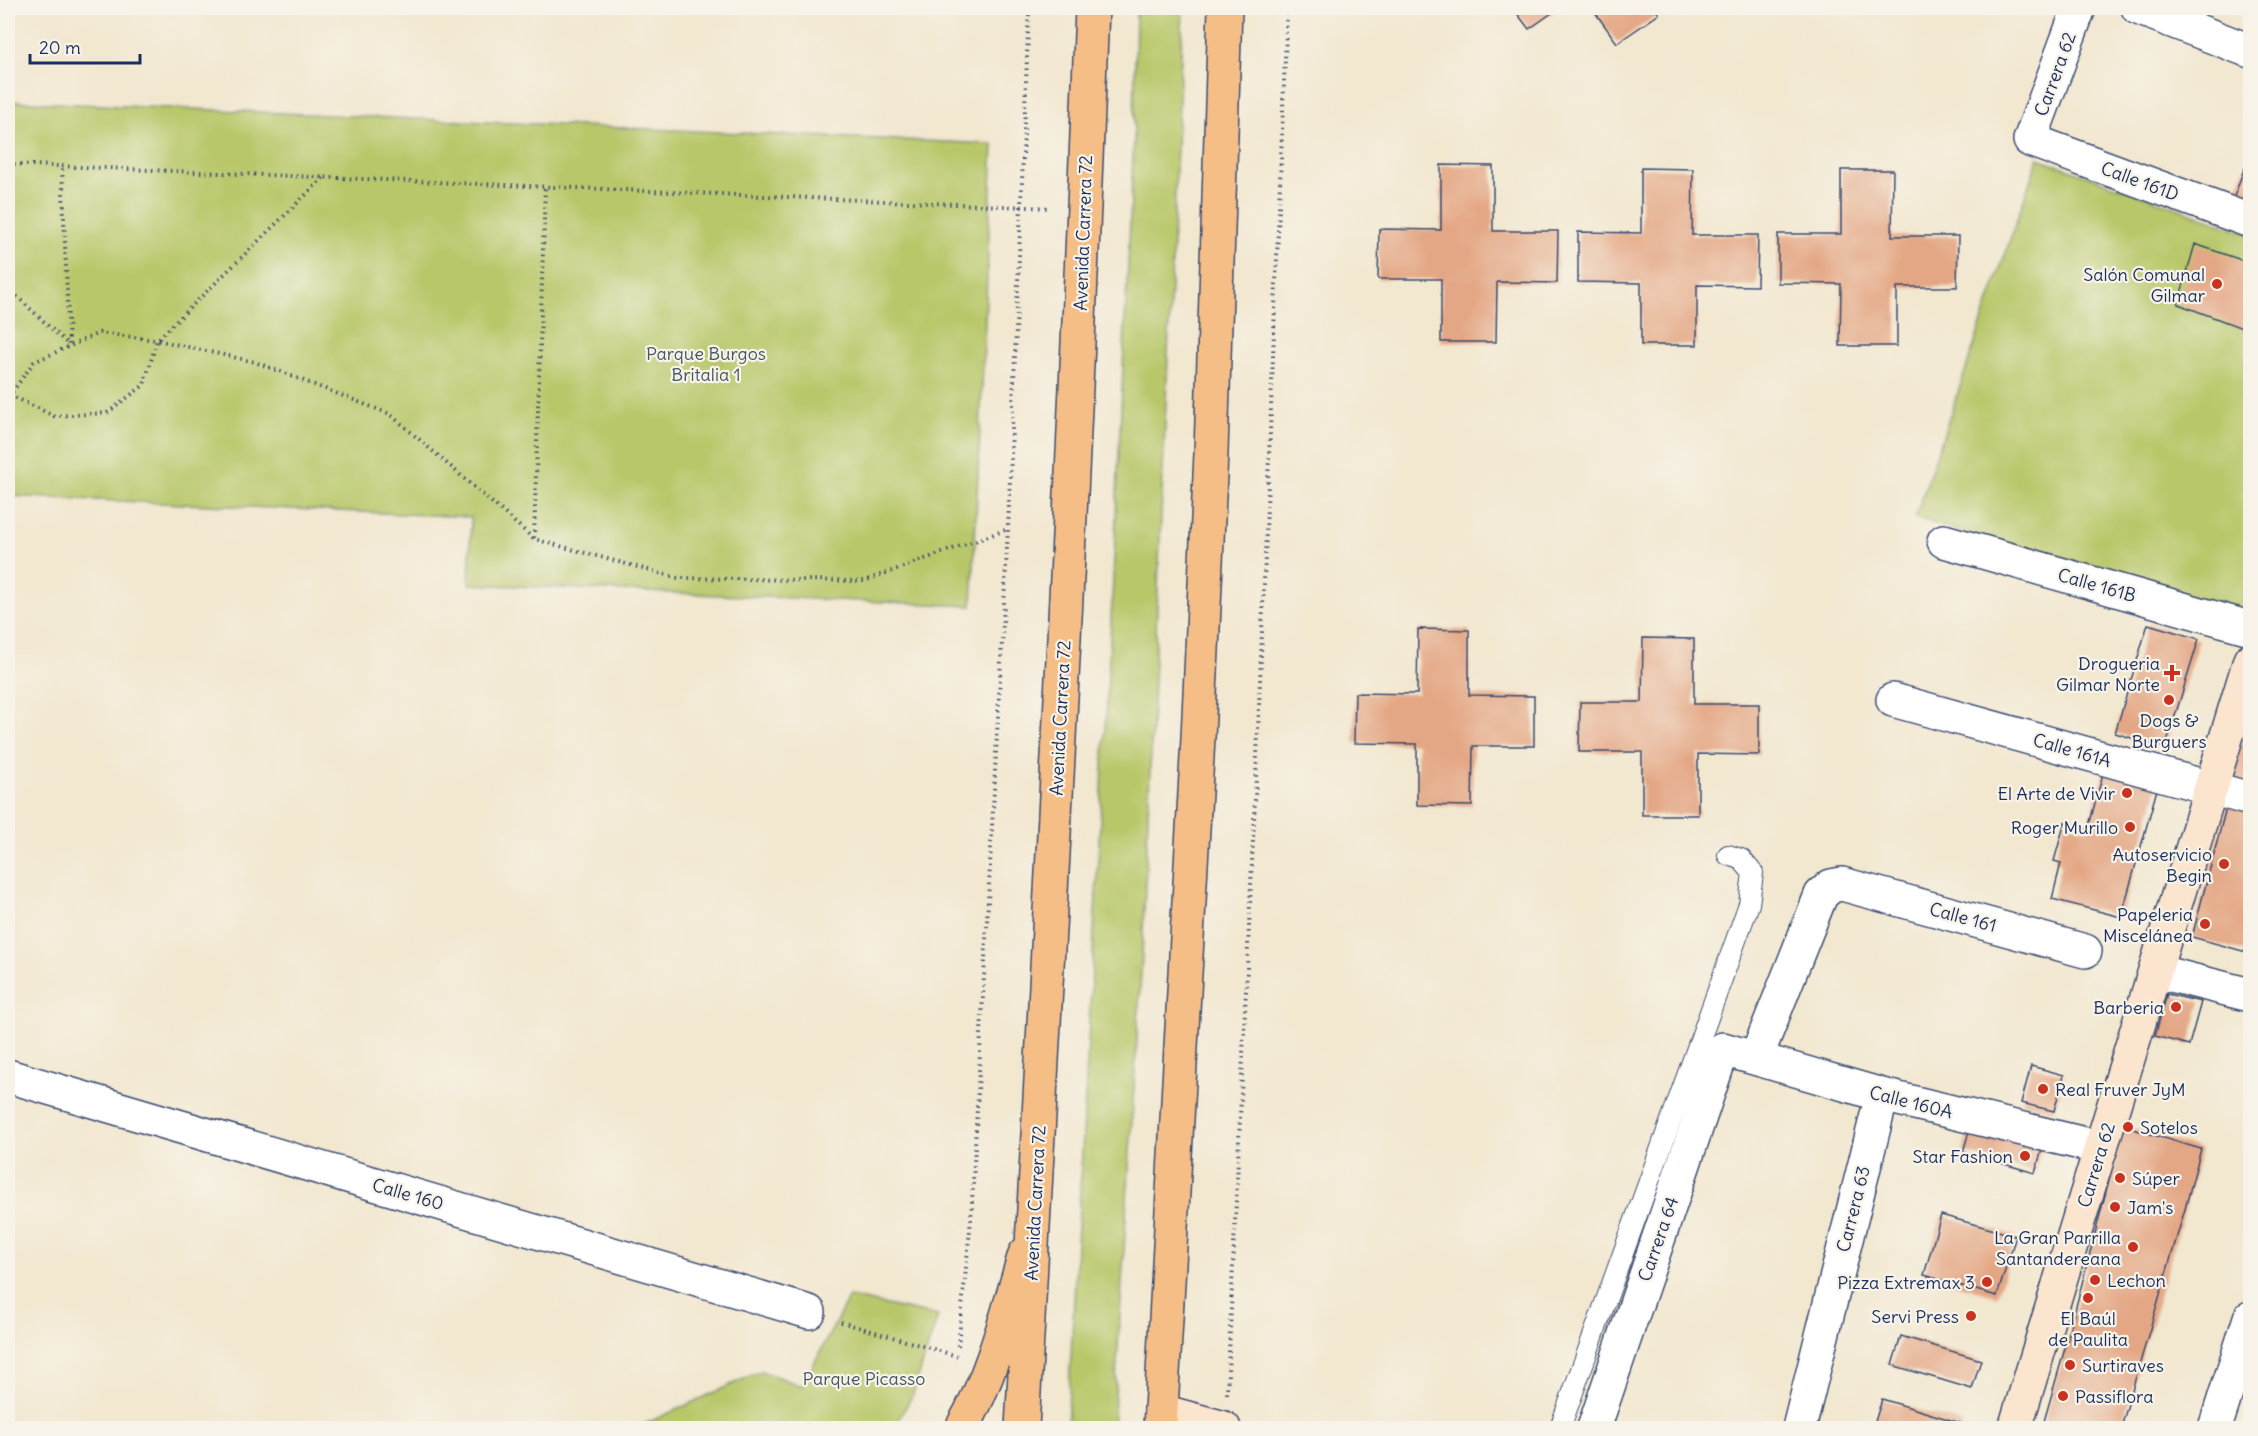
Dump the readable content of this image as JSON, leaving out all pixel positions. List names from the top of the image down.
{
  "streets": {
    "main road": ["Avenida Carrera 72"],
    "street": [
      "Carrera 62",
      "Calle 161D",
      "Calle 161B",
      "Calle 161A",
      "Calle 161",
      "Calle 160A",
      "Calle 160",
      "Carrera 63",
      "Carrera 64"
    ]
  },
  "crossings": [
    ["Carrera 62", "Calle 161D"],
    ["Carrera 62", "Calle 161A"],
    ["Carrera 62", "Calle 160A"],
    ["Calle 161", "Calle 160A"],
    ["Calle 160A", "Carrera 63"],
    ["Calle 160A", "Carrera 64"]
  ],
  "parks": ["Parque Burgos Britalia 1", "Parque Picasso"],
  "places": {
    "other": [
      "Salón Comunal Gilmar",
      "Dogs & Burguers",
      "El Arte de Vivir",
      "Roger Murillo",
      "Autoservicio Begin",
      "Papeleria Miscelánea",
      "Barberia",
      "Real Fruver JyM",
      "Sotelos",
      "Star Fashion",
      "Súper",
      "Jam's",
      "La Gran Parrilla Santandereana",
      "Lechon",
      "Pizza Extremax 3",
      "El Baúl de Paulita",
      "Servi Press",
      "Surtiraves",
      "Passiflora"
    ],
    "health": ["Drogueria Gilmar Norte"]
  },
  "scale_bar": "20 m"
}
